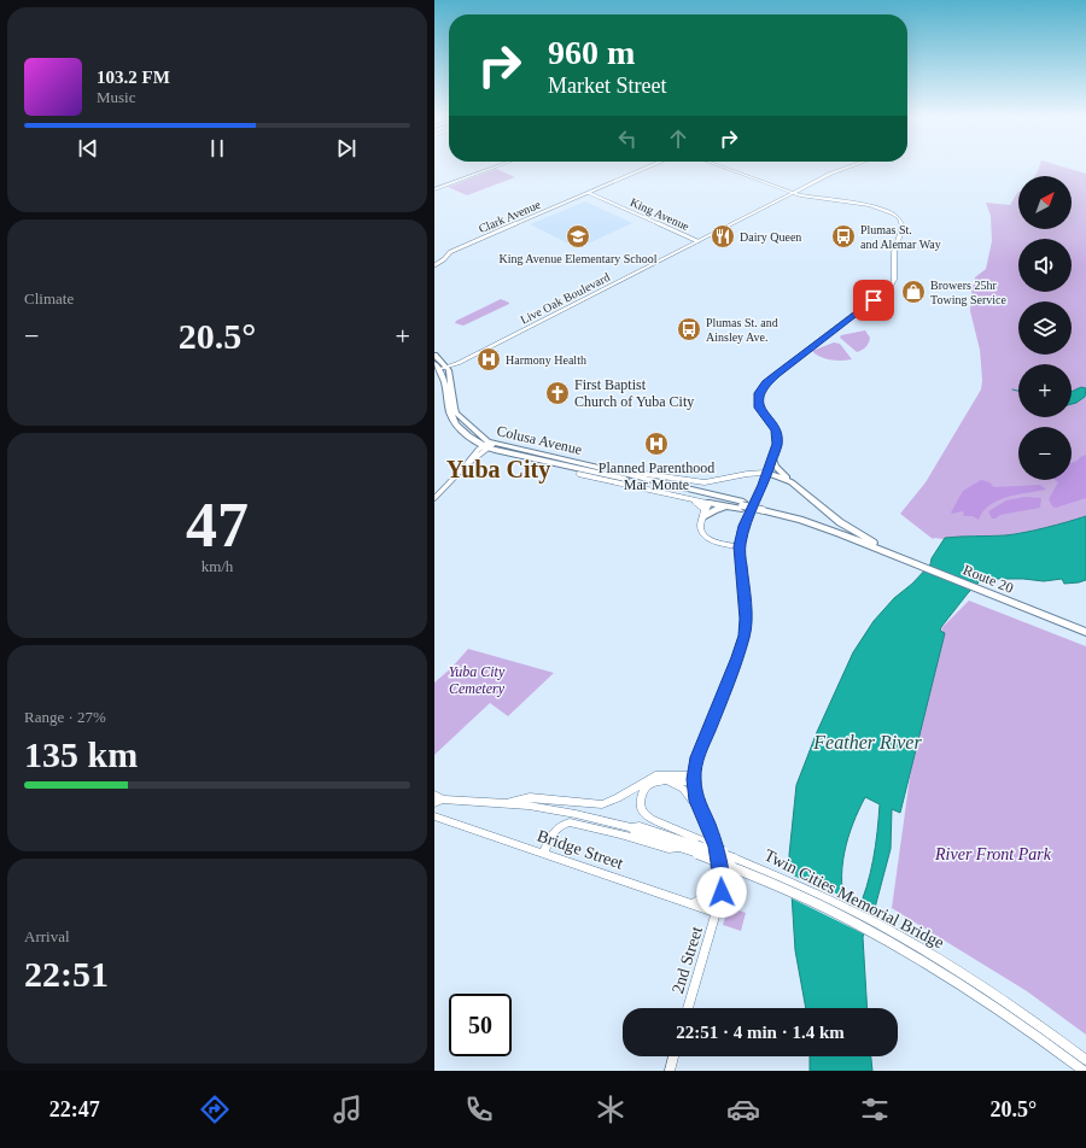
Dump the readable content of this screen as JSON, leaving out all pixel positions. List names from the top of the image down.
{
  "streets": {
    "highway": ["Colusa Avenue", "Route 20"],
    "main road": [
      "Live Oak Boulevard",
      "Bridge Street",
      "Twin Cities Memorial Bridge",
      "2nd Street"
    ],
    "street": ["King Avenue", "Clark Avenue"]
  },
  "crossings": [
    ["King Avenue", "Clark Avenue"],
    ["King Avenue", "Live Oak Boulevard"],
    ["Live Oak Boulevard", "Colusa Avenue"],
    ["Bridge Street", "Twin Cities Memorial Bridge"],
    ["Bridge Street", "2nd Street"]
  ],
  "districts": ["Yuba City"],
  "water": ["Feather River"],
  "parks": ["Yuba City Cemetery", "River Front Park"],
  "places": {
    "school or university": ["King Avenue Elementary School"],
    "restaurant": ["Dairy Queen"],
    "bus stop": ["Plumas St. and Alemar Way", "Plumas St. and Ainsley Ave."],
    "shop": ["Browers 25hr Towing Service"],
    "hospital": ["Harmony Health", "Planned Parenthood Mar Monte"],
    "church": ["First Baptist Church of Yuba City"]
  },
  "north": "top right",
  "page": {
    "turn": ["960 m", "Market Street"],
    "song": ["103.2 FM", "Music"],
    "map_buttons": ["+", "−"],
    "tile": [
      "Climate",
      ["47", "km/h"],
      ["Range · 27%", "135 km"],
      ["Arrival", "22:51"]
    ],
    "heat": ["−", "20.5°", "+"],
    "limit": "50",
    "trip": "22:51 · 4 min · 1.4 km",
    "tabs": ["22:47", "20.5°"]
  }
}
